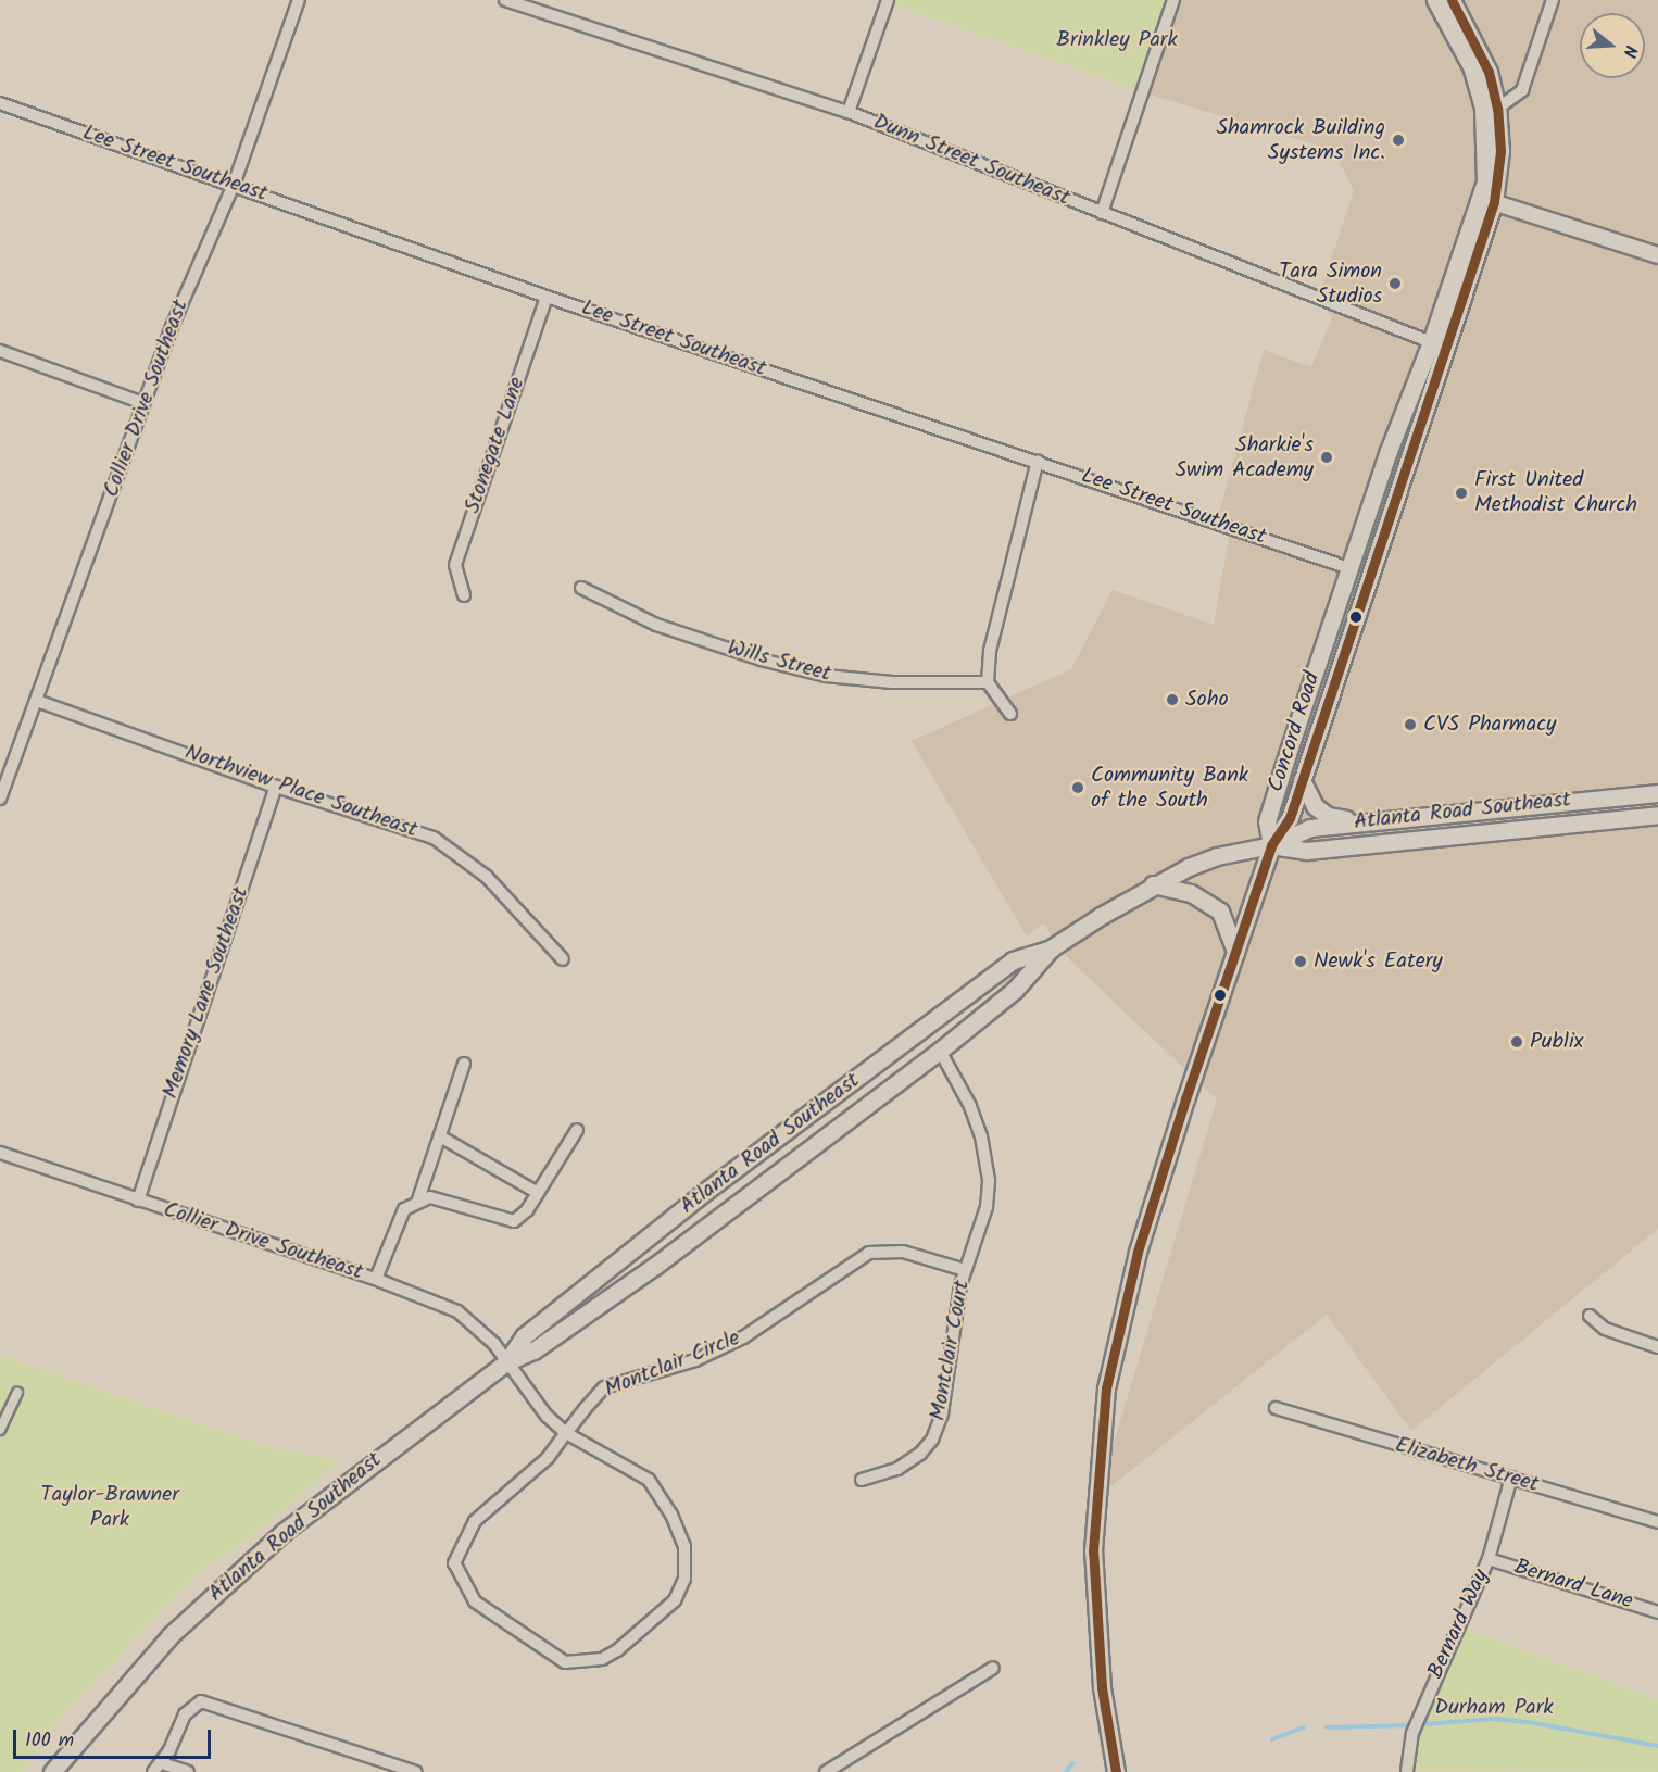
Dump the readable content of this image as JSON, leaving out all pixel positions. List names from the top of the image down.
{
  "streets": {
    "main road": ["Concord Road", "Atlanta Road Southeast"],
    "street": [
      "Dunn Street Southeast",
      "Lee Street Southeast",
      "Collier Drive Southeast",
      "Stonegate Lane",
      "Wills Street",
      "Northview Place Southeast",
      "Memory Lane Southeast",
      "Montclair Court",
      "Montclair Circle",
      "Elizabeth Street",
      "Bernard Lane",
      "Bernard Way"
    ]
  },
  "crossings": [
    ["Dunn Street Southeast", "Concord Road"],
    ["Lee Street Southeast", "Collier Drive Southeast"],
    ["Lee Street Southeast", "Stonegate Lane"],
    ["Lee Street Southeast", "Concord Road"],
    ["Collier Drive Southeast", "Northview Place Southeast"],
    ["Collier Drive Southeast", "Atlanta Road Southeast"],
    ["Collier Drive Southeast", "Memory Lane Southeast"],
    ["Collier Drive Southeast", "Montclair Circle"],
    ["Concord Road", "Atlanta Road Southeast"],
    ["Northview Place Southeast", "Memory Lane Southeast"],
    ["Atlanta Road Southeast", "Montclair Court"],
    ["Atlanta Road Southeast", "Montclair Circle"],
    ["Montclair Court", "Montclair Circle"],
    ["Elizabeth Street", "Bernard Way"],
    ["Bernard Lane", "Bernard Way"]
  ],
  "parks": ["Brinkley Park", "Taylor-Brawner Park", "Durham Park"],
  "places": [
    "Shamrock Building Systems Inc.",
    "Tara Simon Studios",
    "Sharkie's Swim Academy",
    "First United Methodist Church",
    "Soho",
    "CVS Pharmacy",
    "Community Bank of the South",
    "Newk's Eatery",
    "Publix"
  ],
  "scale_bar": "100 m",
  "north": "right"
}
